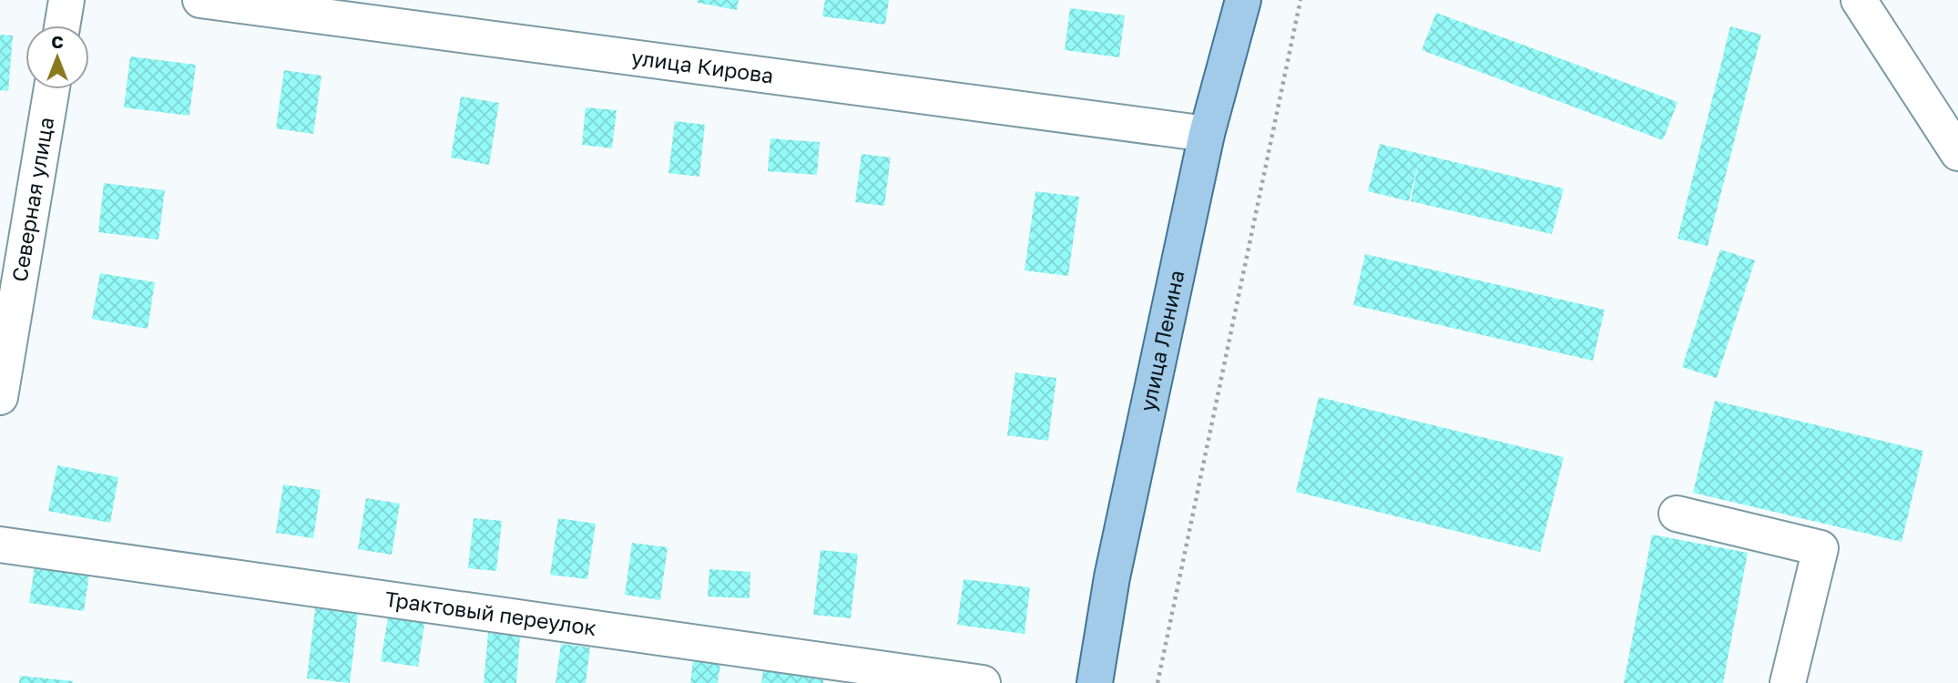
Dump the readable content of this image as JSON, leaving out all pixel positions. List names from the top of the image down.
{
  "streets": {
    "main road": ["улица Ленина"],
    "street": ["улица Кирова", "Северная улица", "Трактовый переулок"]
  },
  "crossings": [
    ["улица Кирова", "улица Ленина"]
  ],
  "north": "top"
}
